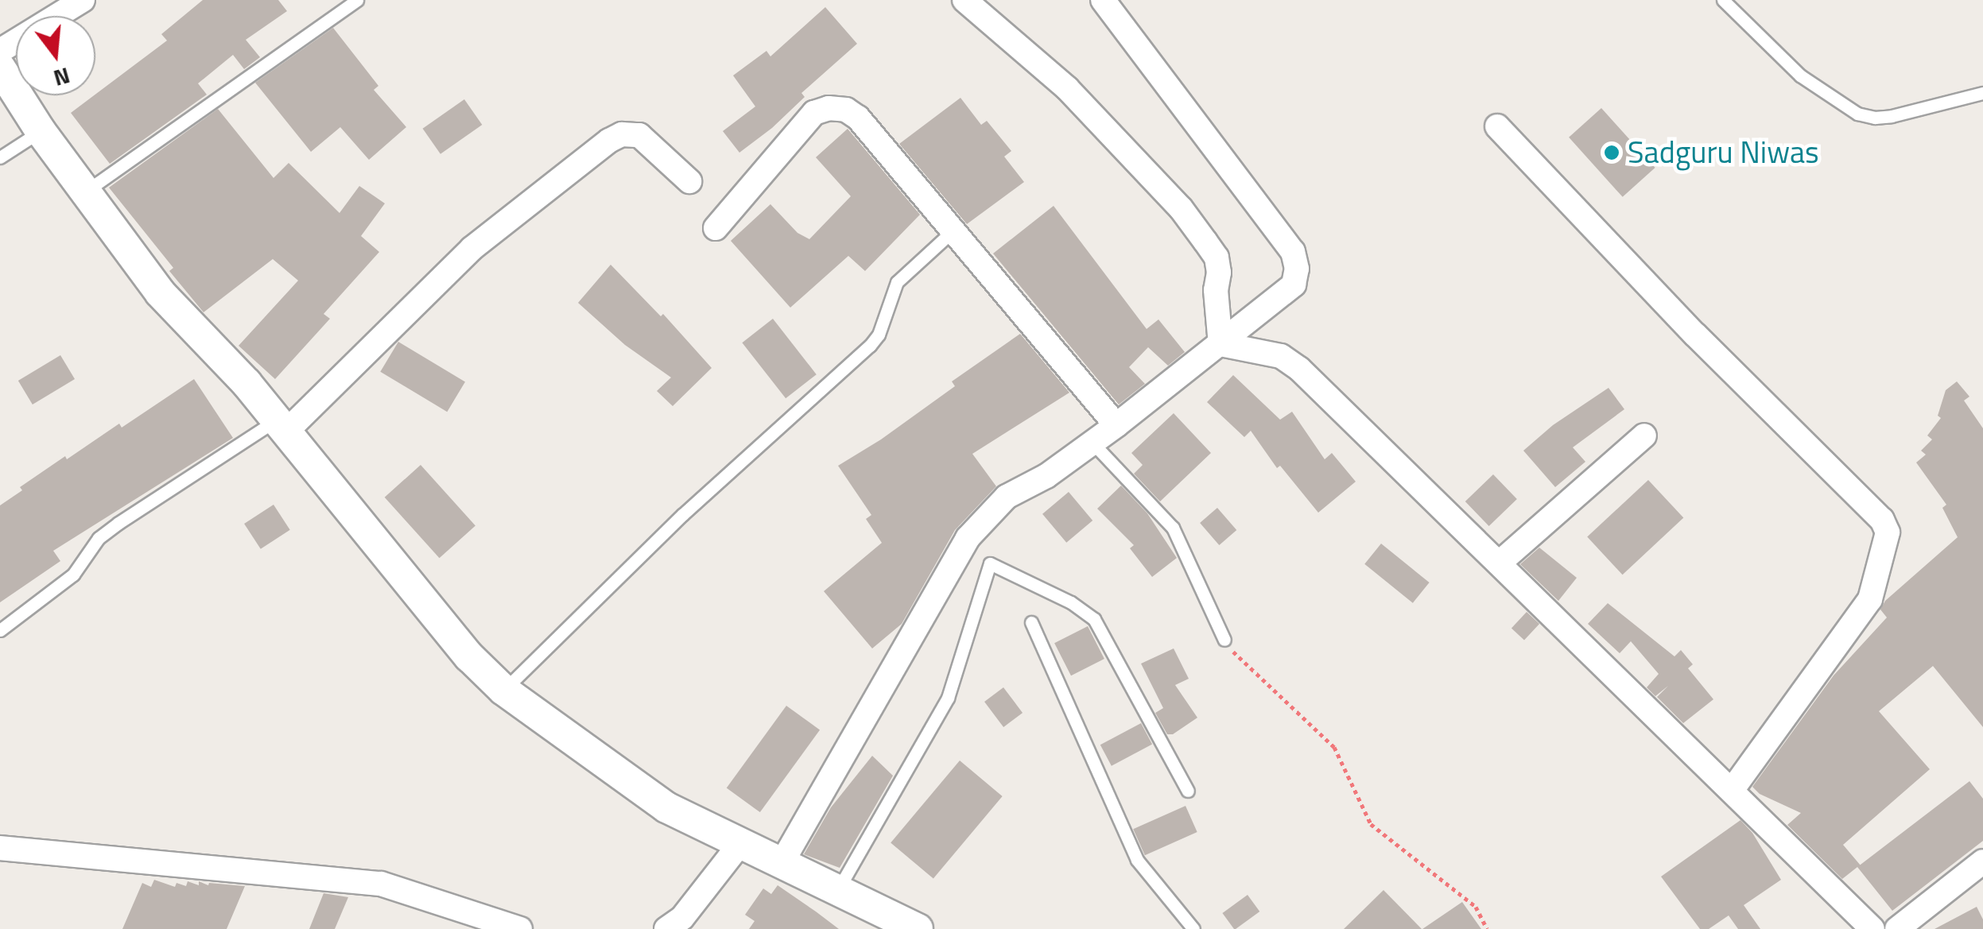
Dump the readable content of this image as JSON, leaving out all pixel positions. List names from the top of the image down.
{
  "places": ["Sadguru Niwas"],
  "north": "bottom"
}
